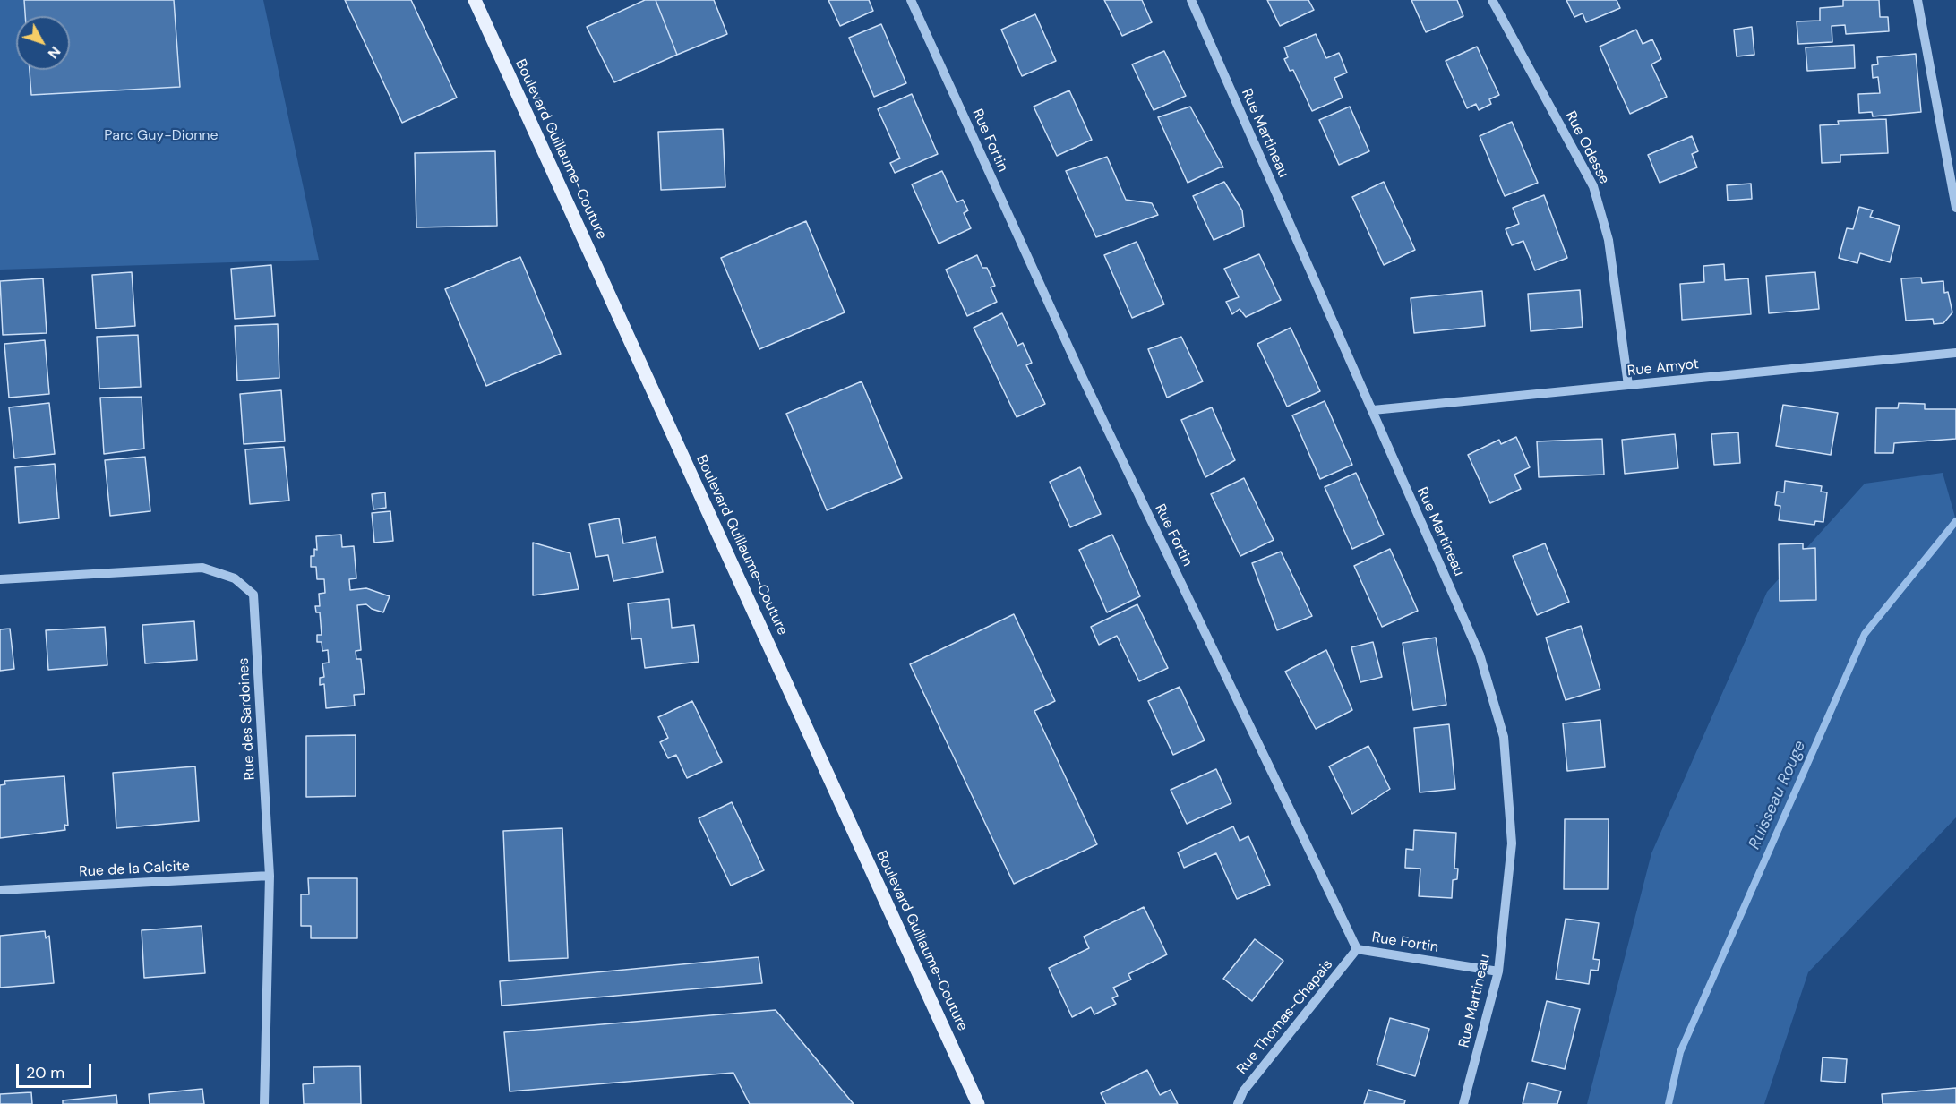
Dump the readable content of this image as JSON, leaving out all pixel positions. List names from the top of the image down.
{
  "streets": {
    "main road": ["Boulevard Guillaume-Couture"],
    "street": [
      "Rue Martineau",
      "Rue Fortin",
      "Rue Odesse",
      "Rue Amyot",
      "Rue des Sardoines",
      "Rue de la Calcite",
      "Rue Thomas-Chapais"
    ]
  },
  "crossings": [
    ["Rue Martineau", "Rue Fortin"],
    ["Rue Martineau", "Rue Amyot"],
    ["Rue Fortin", "Rue Thomas-Chapais"],
    ["Rue Odesse", "Rue Amyot"],
    ["Rue des Sardoines", "Rue de la Calcite"]
  ],
  "water": ["Ruisseau Rouge"],
  "parks": ["Parc Guy-Dionne"],
  "scale_bar": "20 m",
  "north": "bottom right"
}
